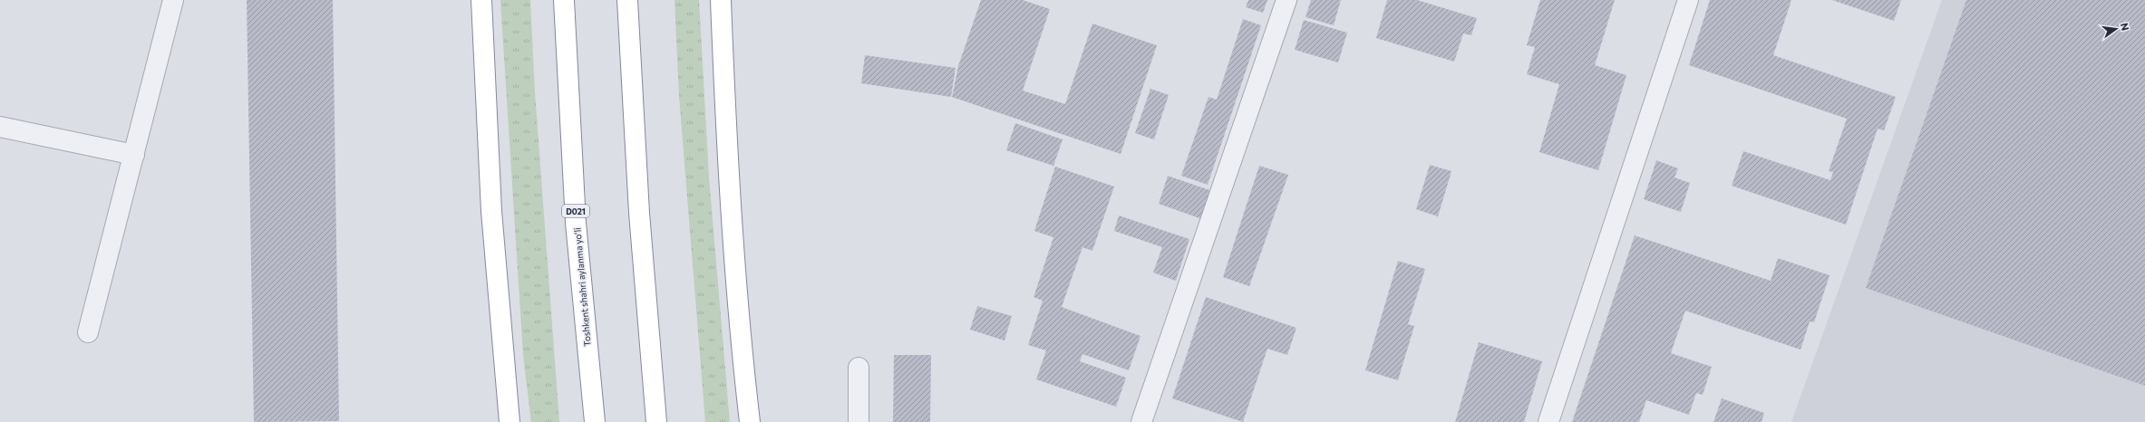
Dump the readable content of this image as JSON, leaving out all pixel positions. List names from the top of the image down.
{
  "streets": {
    "highway": ["D021", "Toshkent shahri aylanma yoʻli"]
  },
  "north": "right"
}
